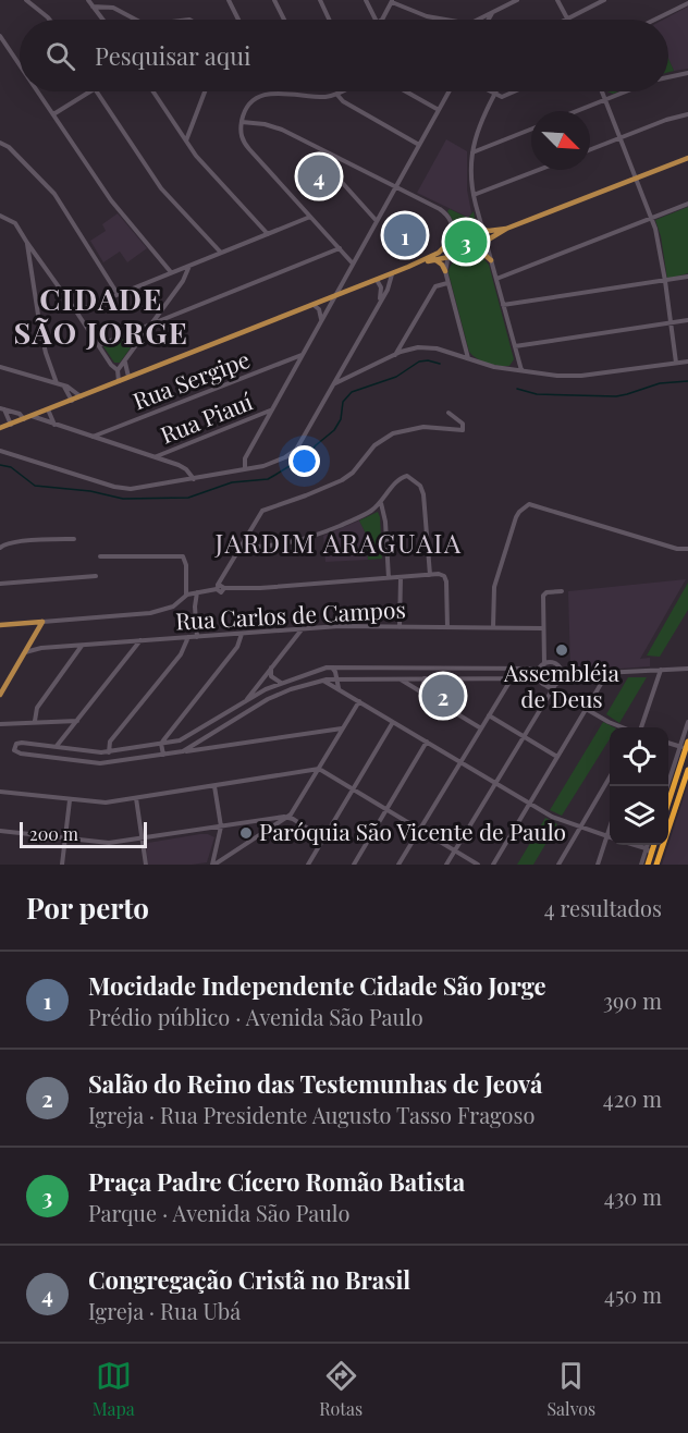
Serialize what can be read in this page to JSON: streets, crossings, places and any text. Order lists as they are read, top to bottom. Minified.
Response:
{"streets":{"street":["Rua Sergipe","Rua Piauí","Rua Carlos de Campos"]},"districts":["CIDADE SÃO JORGE","JARDIM ARAGUAIA"],"places":["Assembléia de Deus","Paróquia São Vicente de Paulo"],"scale_bar":"200 m","north":"bottom right","page":{"search":"Pesquisar aqui","pins":["4","1","3","2"],"scale":"200 m","heading":["Por perto","4 resultados"],"list":[{"mark":"1","name":"Mocidade Independente Cidade São Jorge","note":"Prédio público · Avenida São Paulo","value":"390 m"},{"mark":"2","name":"Salão do Reino das Testemunhas de Jeová","note":"Igreja · Rua Presidente Augusto Tasso Fragoso","value":"420 m"},{"mark":"3","name":"Praça Padre Cícero Romão Batista","note":"Parque · Avenida São Paulo","value":"430 m"},{"mark":"4","name":"Congregação Cristã no Brasil","note":"Igreja · Rua Ubá","value":"450 m"}],"nav":["Mapa","Rotas","Salvos"]}}
